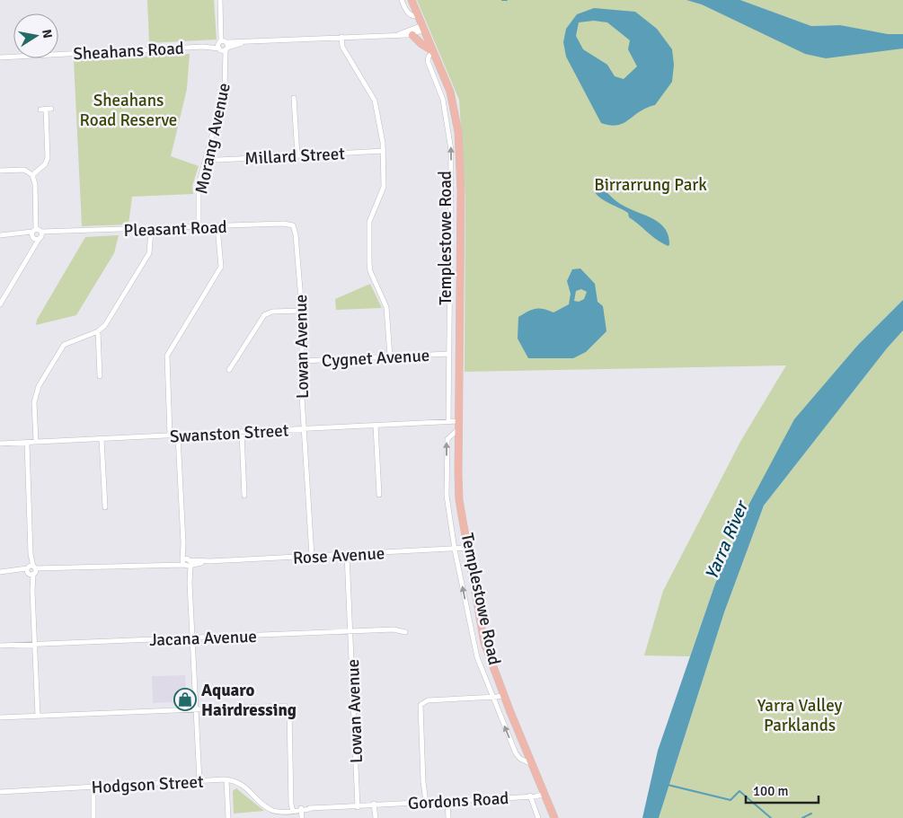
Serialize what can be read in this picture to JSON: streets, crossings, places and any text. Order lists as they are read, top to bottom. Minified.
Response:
{"streets":{"main road":["Templestowe Road"],"street":["Sheahans Road","Morang Avenue","Millard Street","Pleasant Road","Lowan Avenue","Cygnet Avenue","Swanston Street","Rose Avenue","Jacana Avenue","Hodgson Street","Gordons Road"]},"crossings":[["Sheahans Road","Morang Avenue"],["Sheahans Road","Templestowe Road"],["Morang Avenue","Millard Street"],["Morang Avenue","Pleasant Road"],["Pleasant Road","Lowan Avenue"],["Templestowe Road","Cygnet Avenue"],["Templestowe Road","Swanston Street"],["Templestowe Road","Rose Avenue"],["Templestowe Road","Gordons Road"],["Lowan Avenue","Cygnet Avenue"],["Lowan Avenue","Swanston Street"],["Lowan Avenue","Rose Avenue"],["Lowan Avenue","Jacana Avenue"],["Lowan Avenue","Gordons Road"],["Hodgson Street","Gordons Road"]],"one_way":["Templestowe Road"],"water":["Yarra River"],"parks":["Sheahans Road Reserve","Birrarrung Park","Yarra Valley Parklands"],"places":{"shop":["Aquaro Hairdressing"]},"scale_bar":"100 m","north":"right"}
